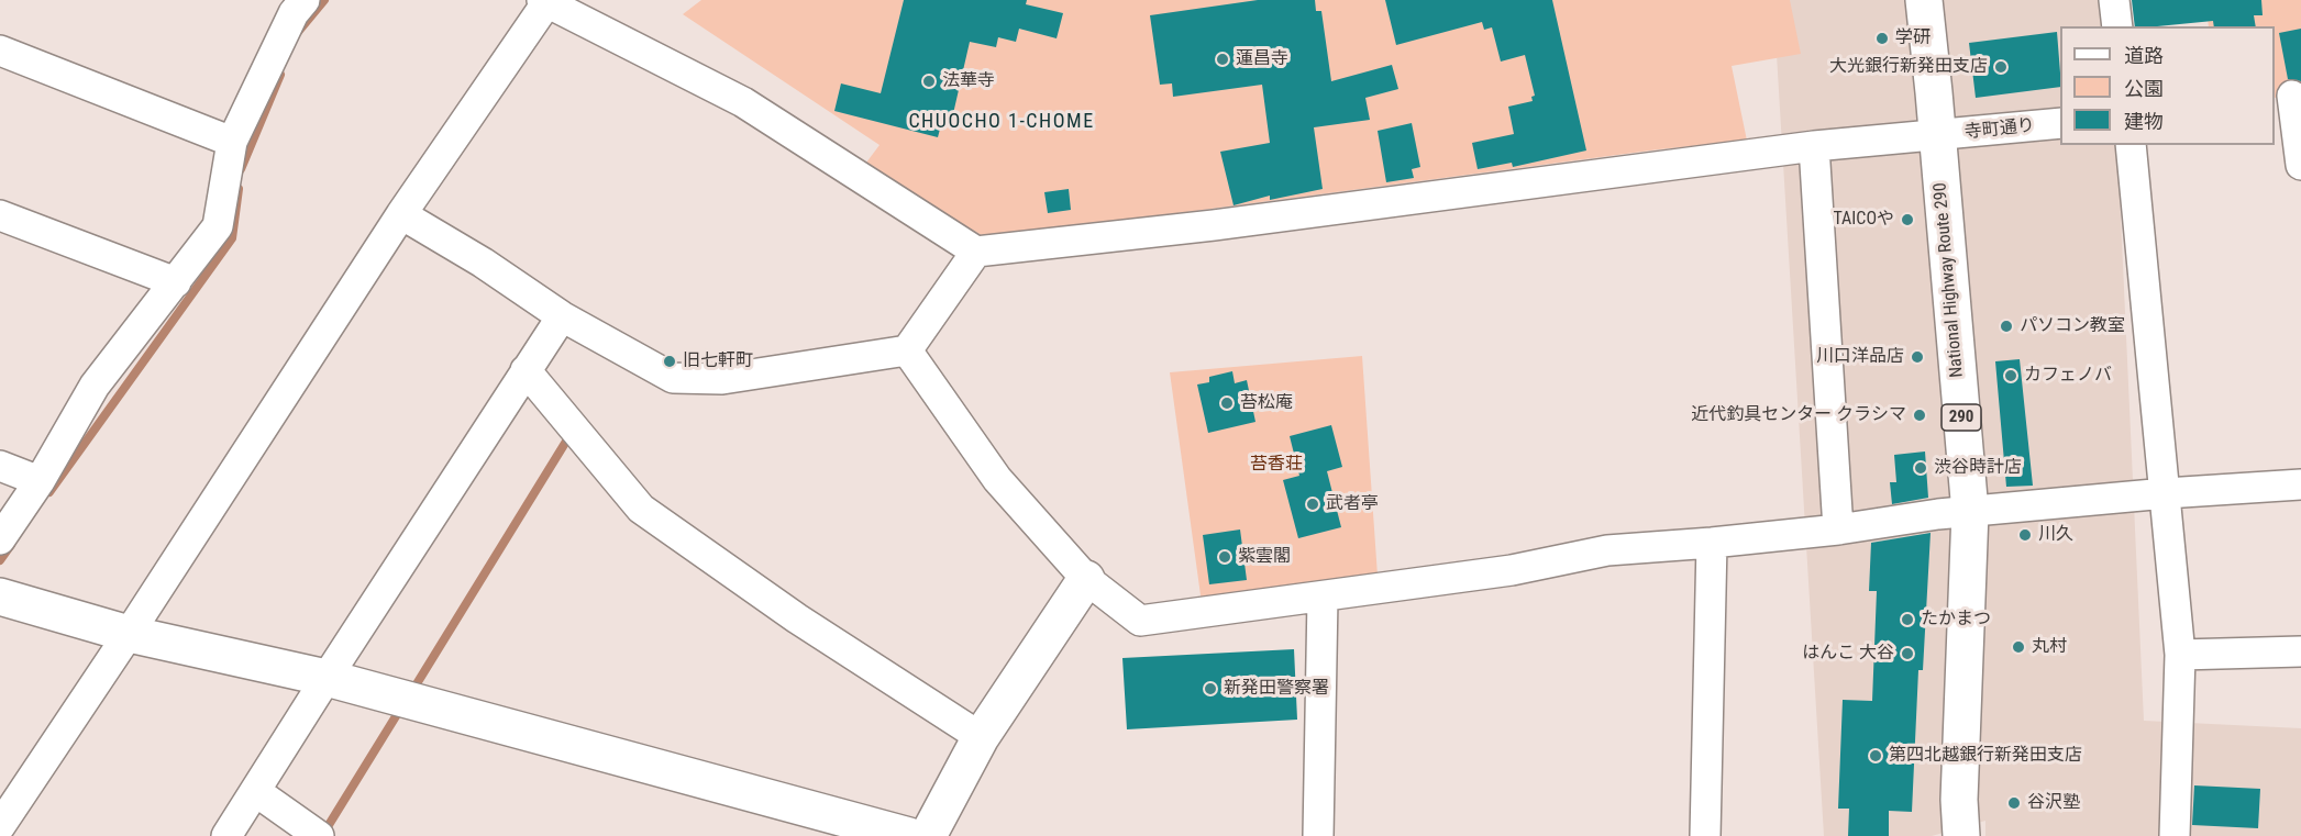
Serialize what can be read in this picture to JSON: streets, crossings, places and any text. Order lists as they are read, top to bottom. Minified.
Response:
{"streets":{"main road":["National Highway Route 290","290"],"street":["寺町通り"]},"crossings":[["寺町通り","National Highway Route 290"]],"districts":["CHUOCHO 1-CHOME"],"parks":["苔香荘"],"places":["学研","蓮昌寺","大光銀行新発田支店","法華寺","TAICOや","パソコン教室","川口洋品店","旧七軒町","カフェノバ","苔松庵","近代釣具センター クラシマ","渋谷時計店","武者亭","川久","紫雲閣","たかまつ","丸村","はんこ 大谷","新発田警察署","第四北越銀行新発田支店","谷沢塾"],"legend":["道路","公園","建物"]}
